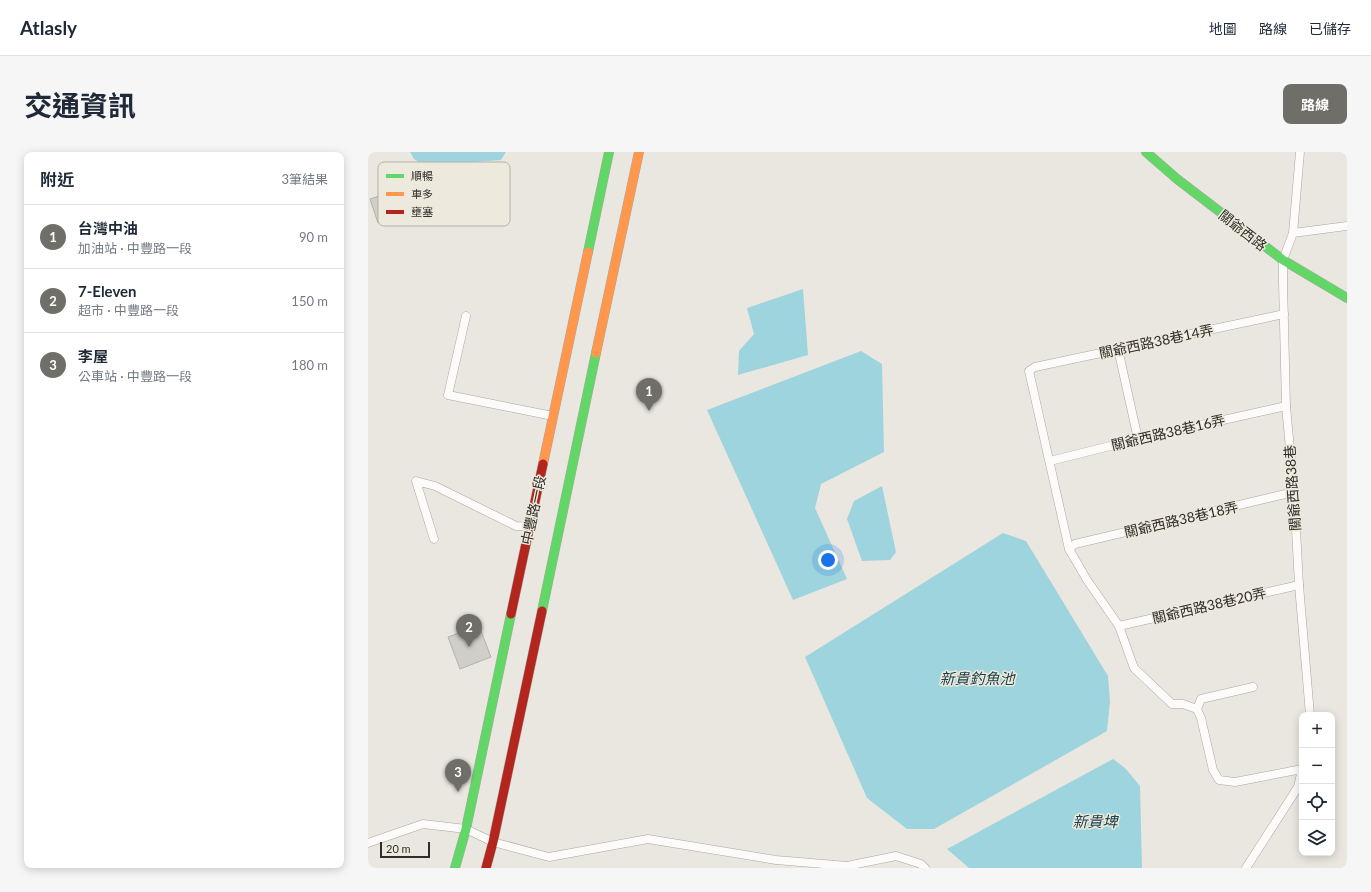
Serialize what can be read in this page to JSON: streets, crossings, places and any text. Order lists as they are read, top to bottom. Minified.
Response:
{"streets":{"main road":["關爺西路","中豐路一段"],"lane":["關爺西路38巷14弄","關爺西路38巷16弄","關爺西路38巷","關爺西路38巷18弄","關爺西路38巷20弄"]},"crossings":[["關爺西路","關爺西路38巷"],["關爺西路38巷14弄","關爺西路38巷16弄"],["關爺西路38巷14弄","關爺西路38巷"],["關爺西路38巷16弄","關爺西路38巷"],["關爺西路38巷","關爺西路38巷18弄"],["關爺西路38巷","關爺西路38巷20弄"]],"water":["新貴釣魚池","新貴埤"],"legend":["順暢","車多","壅塞"],"scale_bar":"20 m","page":{"header":"Atlasly","nav":["地圖","路線","已儲存"],"title":"交通資訊","buttons":"路線","heading":["附近","3筆結果"],"list":[{"mark":"1","name":"台灣中油","note":"加油站 · 中豐路一段","value":"90 m"},{"mark":"2","name":"7-Eleven","note":"超市 · 中豐路一段","value":"150 m"},{"mark":"3","name":"李屋","note":"公車站 · 中豐路一段","value":"180 m"}],"pins":["1","2","3"],"map_buttons":["+","−"],"scale":"20 m"}}
